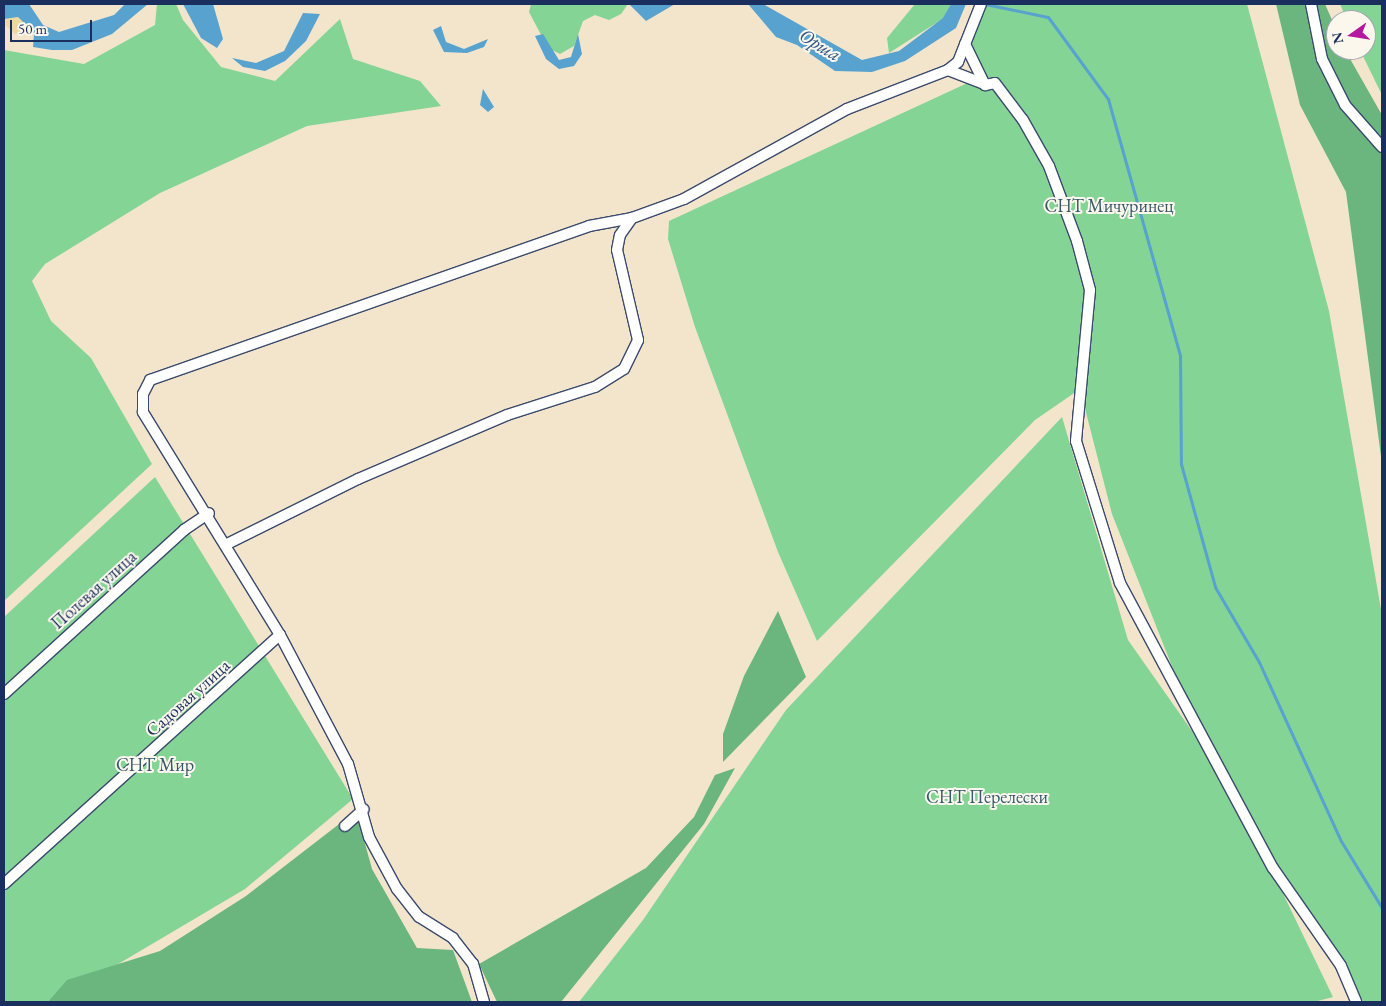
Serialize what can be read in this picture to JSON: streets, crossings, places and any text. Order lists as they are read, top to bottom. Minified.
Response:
{"streets":{"street":["Полевая улица","Садовая улица"]},"water":["Орша"],"parks":["СНТ Мичуринец","СНТ Мир","СНТ Перелески"],"scale_bar":"50 m","north":"left"}
